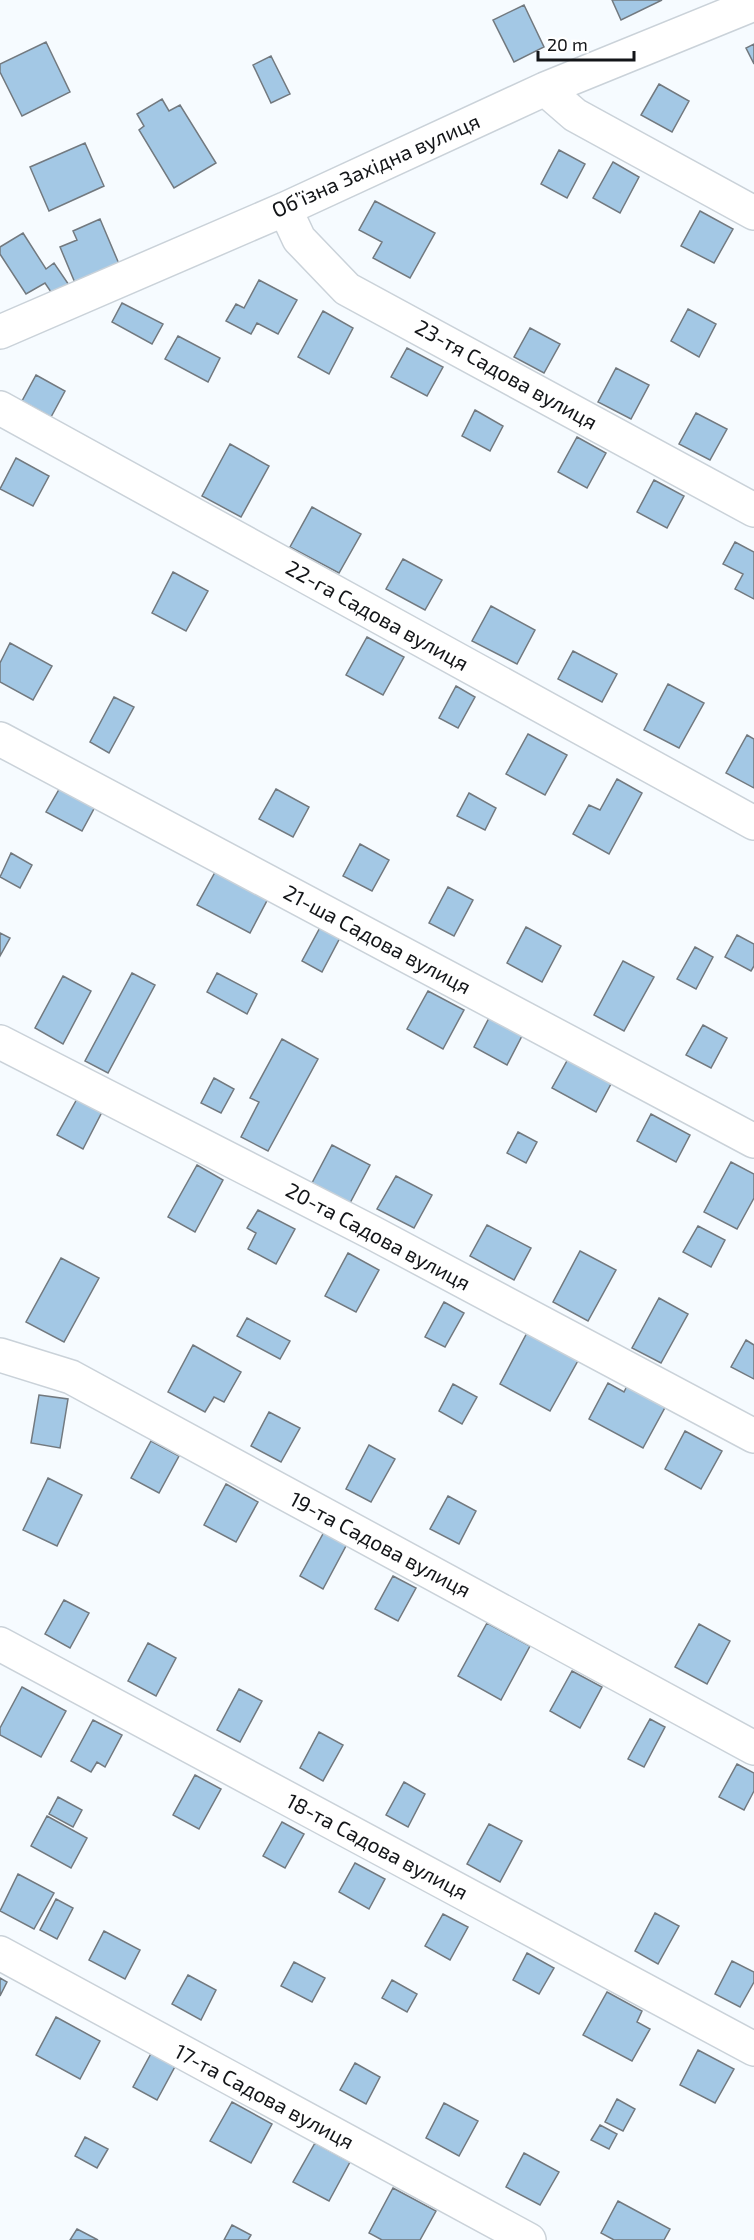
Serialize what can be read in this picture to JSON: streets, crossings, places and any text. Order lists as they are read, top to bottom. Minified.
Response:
{"streets":{"street":["Обʼїзна Західна вулиця","23-тя Садова вулиця","22-га Садова вулиця","21-ша Садова вулиця","20-та Садова вулиця","19-та Садова вулиця","18-та Садова вулиця","17-та Садова вулиця"]},"crossings":[["Обʼїзна Західна вулиця","23-тя Садова вулиця"]],"scale_bar":"20 m"}
